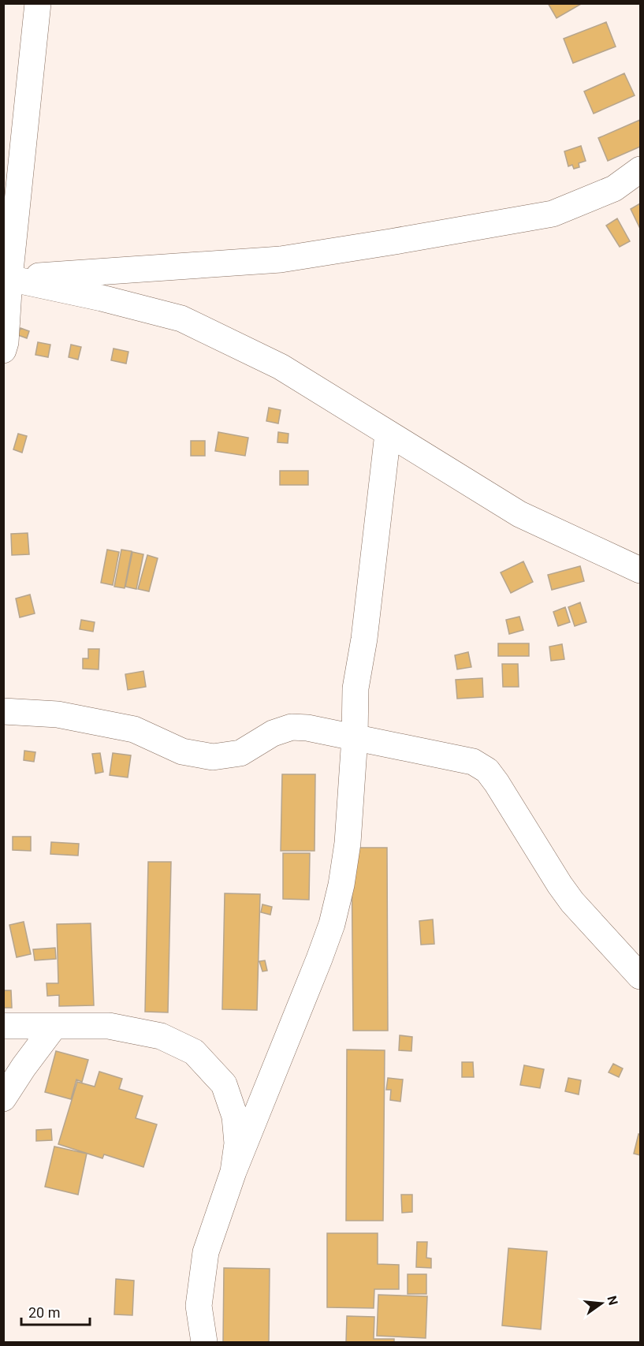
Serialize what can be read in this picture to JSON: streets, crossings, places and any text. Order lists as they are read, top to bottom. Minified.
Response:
{"scale_bar":"20 m","north":"right"}
